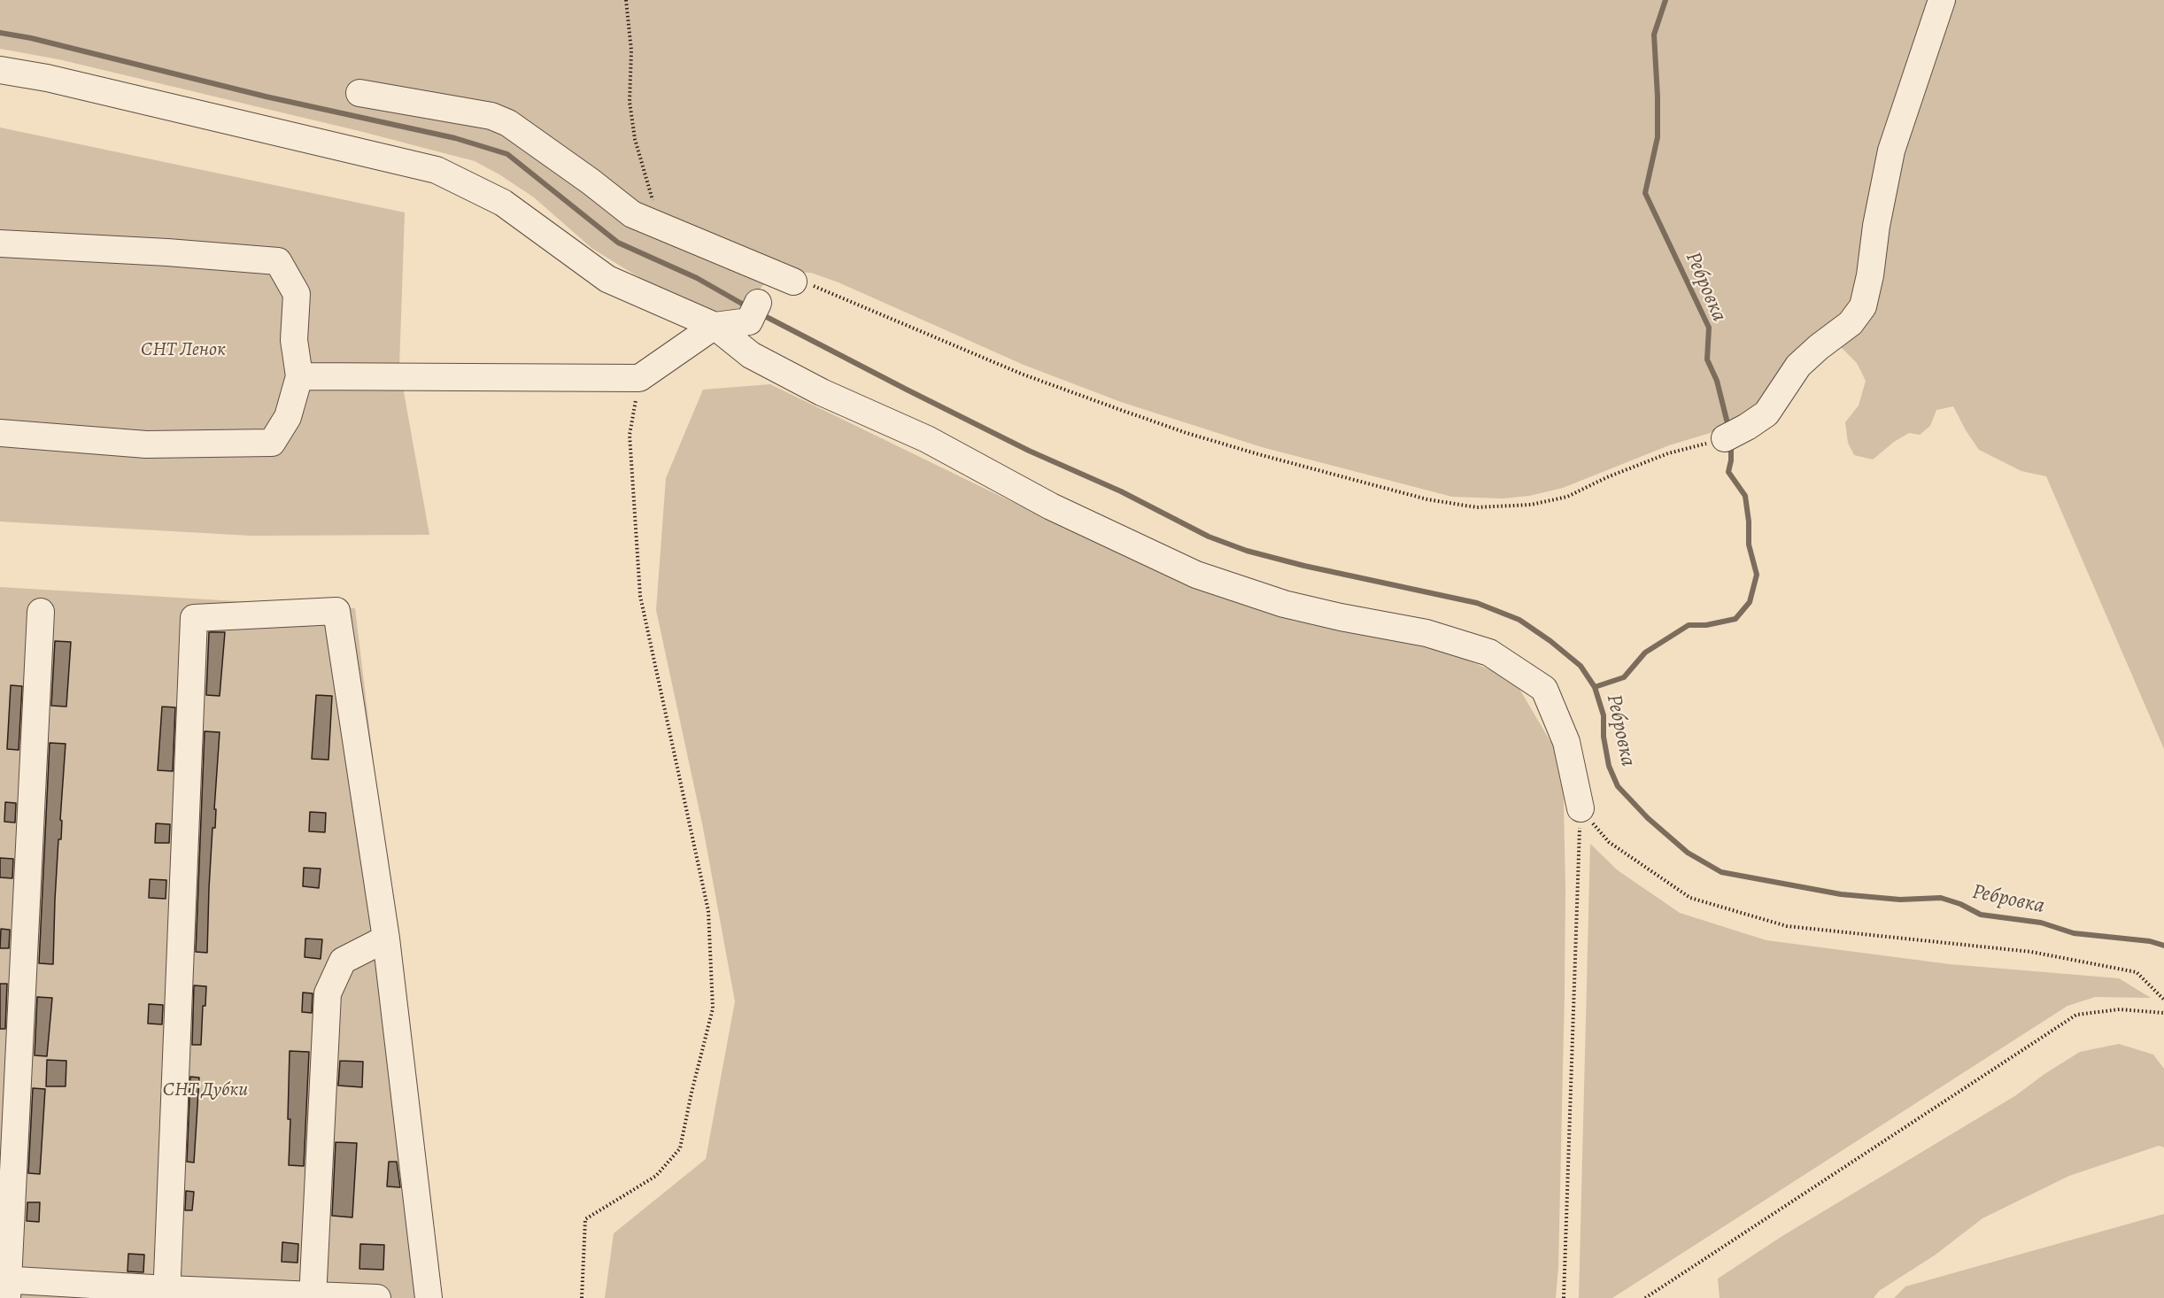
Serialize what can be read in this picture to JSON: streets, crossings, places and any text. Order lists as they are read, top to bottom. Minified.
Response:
{"water":["Ребровка"],"parks":["СНТ Ленок","СНТ Дубки"]}
